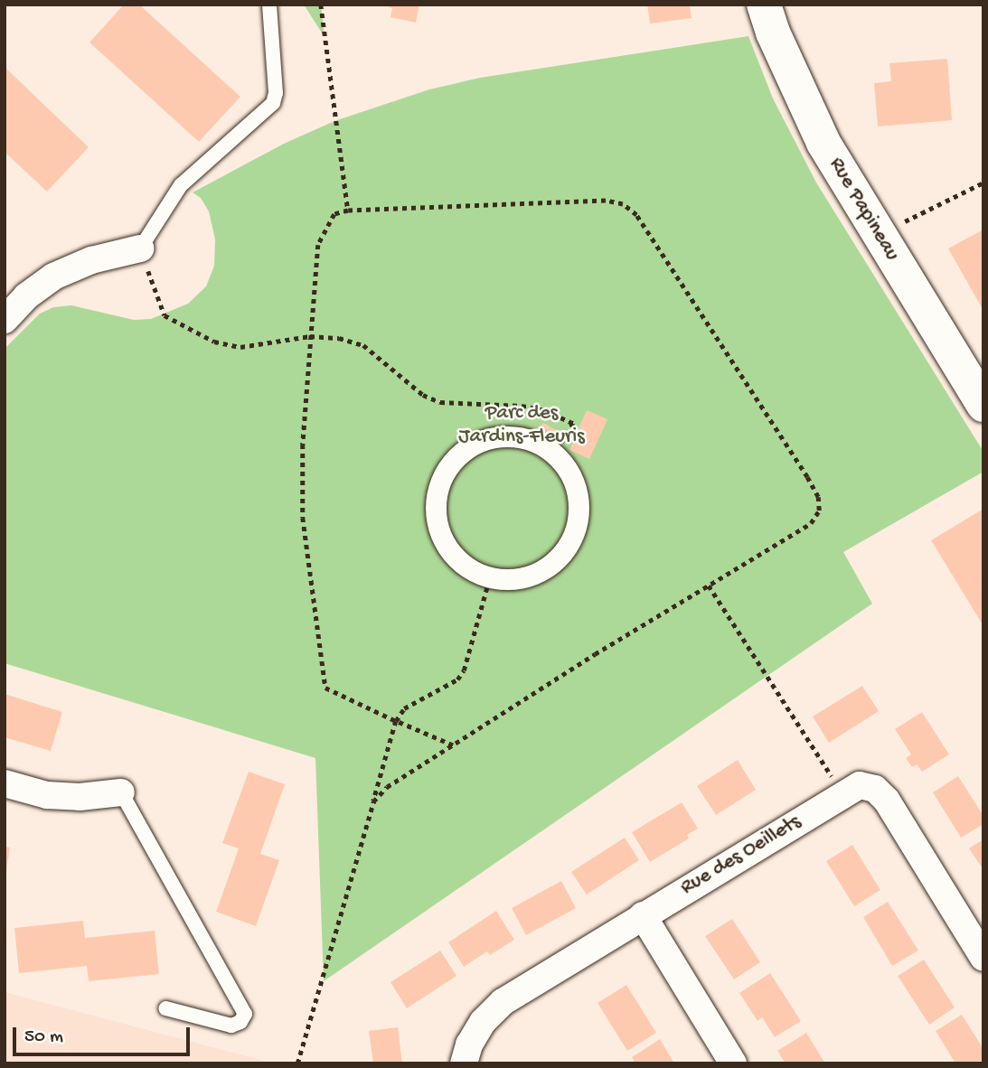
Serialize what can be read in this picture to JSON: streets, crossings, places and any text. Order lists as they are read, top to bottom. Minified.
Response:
{"streets":{"street":["Rue Papineau","Rue des Oeillets"]},"parks":["Parc des Jardins-Fleuris"],"scale_bar":"50 m"}
